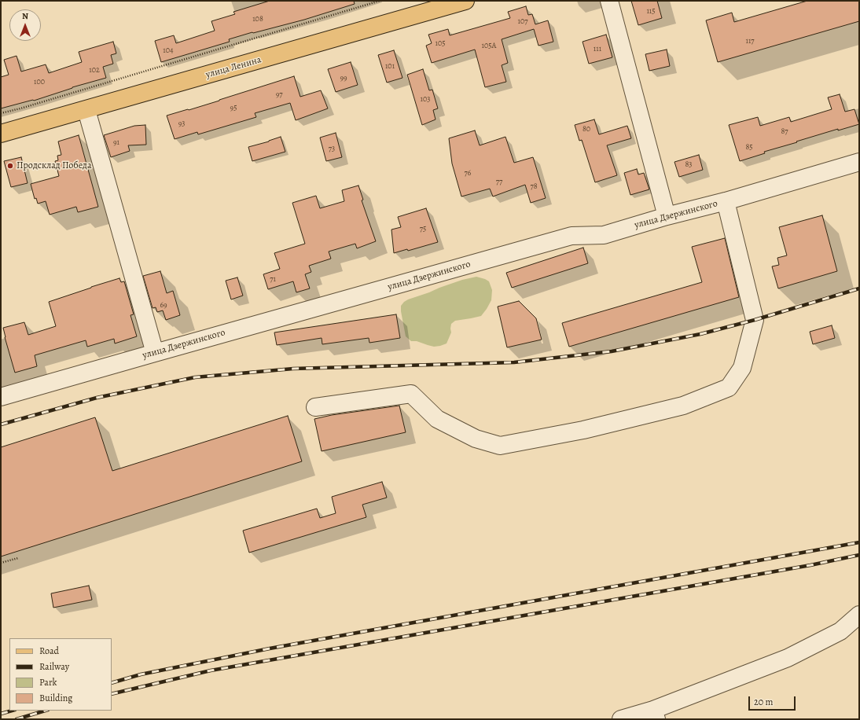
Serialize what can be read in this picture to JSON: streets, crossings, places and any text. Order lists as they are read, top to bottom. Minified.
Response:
{"streets":{"main road":["улица Ленина"],"street":["улица Дзержинского"]},"places":["Продсклад Победа"],"house_numbers":["115","108","107","117","105","105А","111","104","101","102","99","100","97","103","95","93","80","87","91","85","73","83","76","77","78","75","71","69"],"legend":["Road","Railway","Park","Building"],"scale_bar":"20 m","north":"top"}
